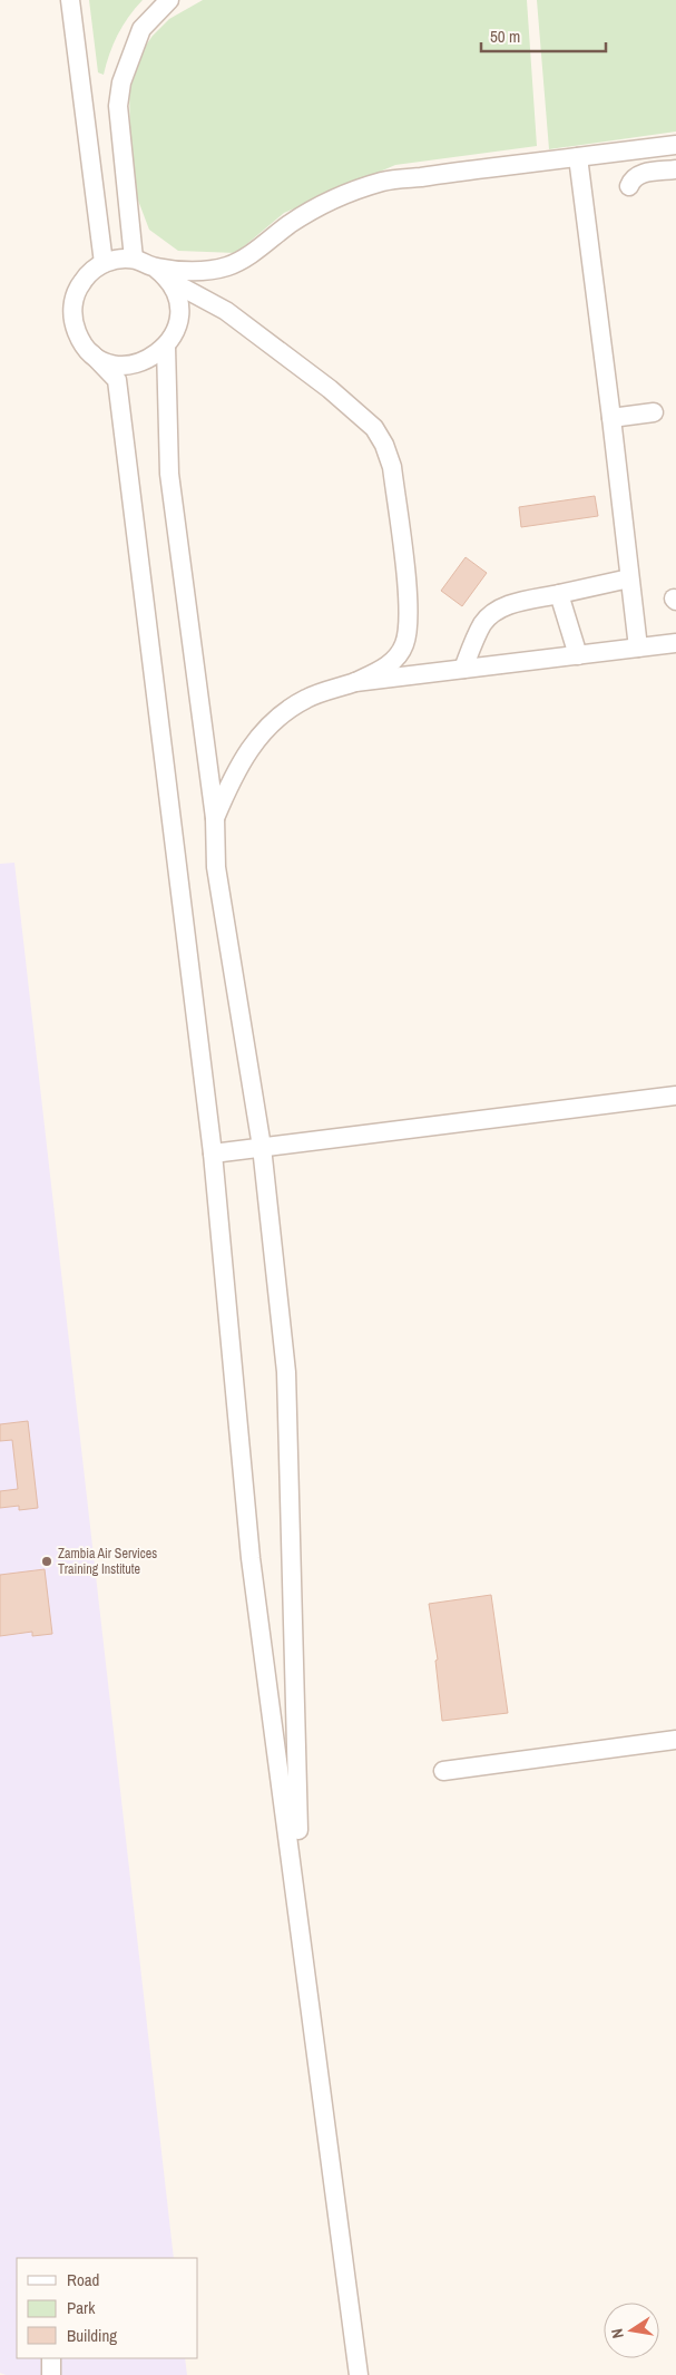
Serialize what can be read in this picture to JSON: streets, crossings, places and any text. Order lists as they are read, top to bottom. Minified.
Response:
{"places":["Zambia Air Services Training Institute"],"legend":["Road","Park","Building"],"scale_bar":"50 m","north":"left"}
